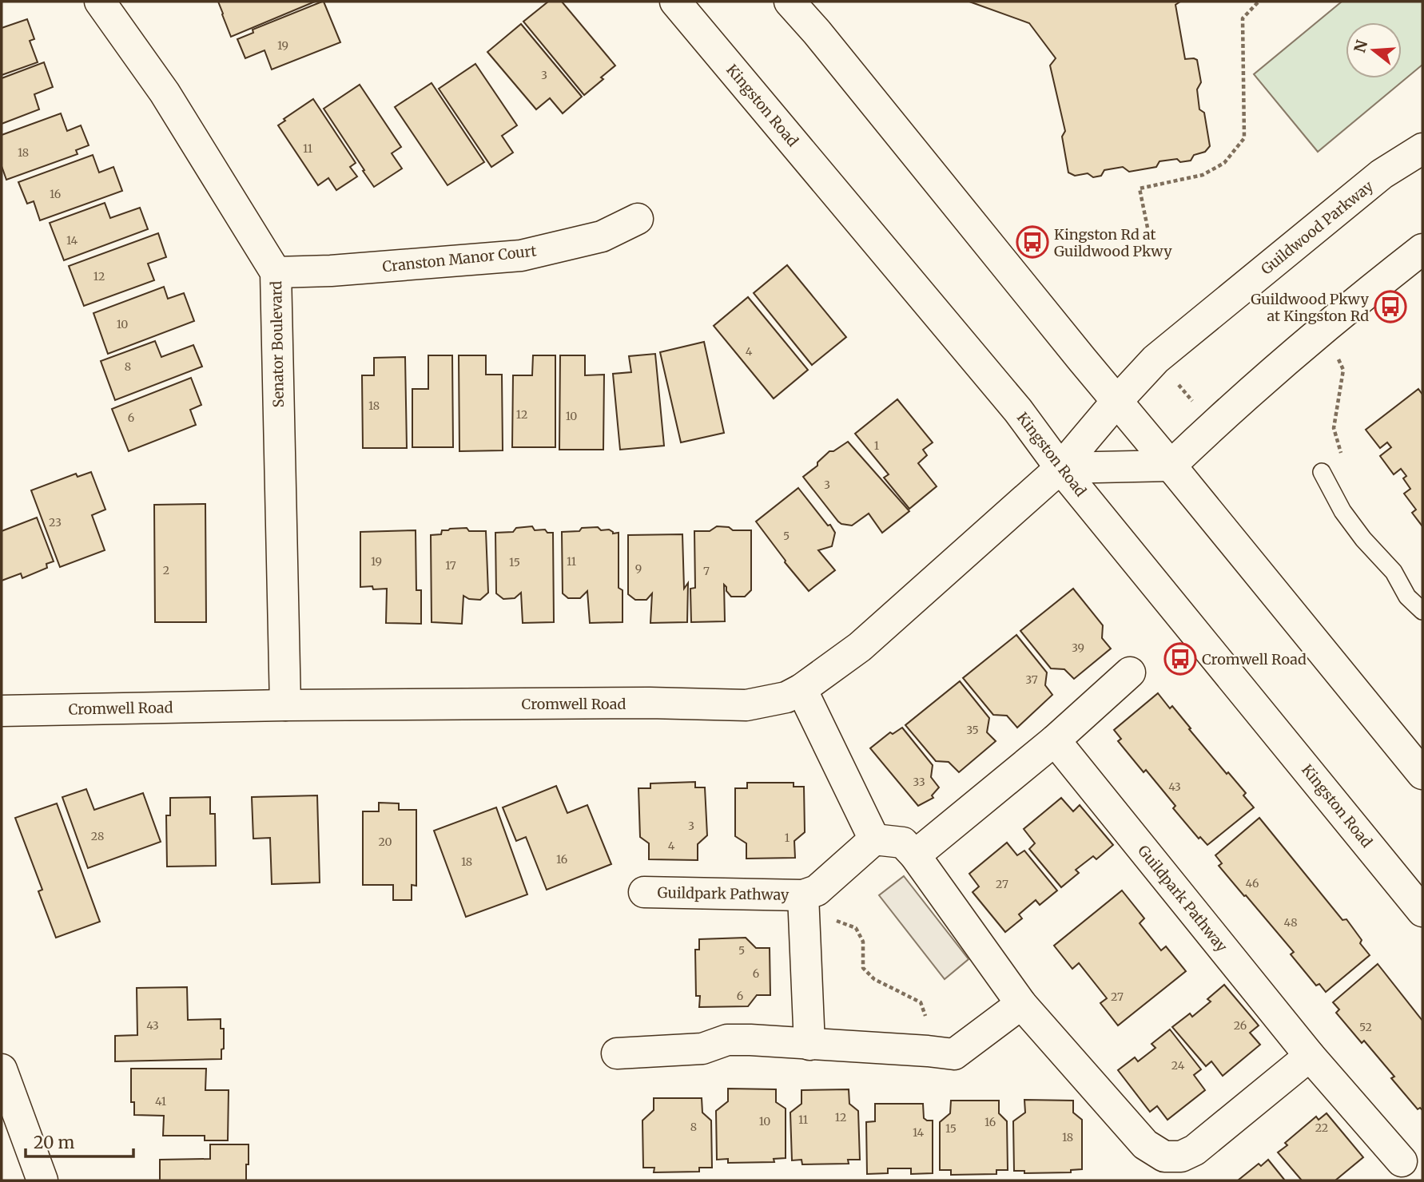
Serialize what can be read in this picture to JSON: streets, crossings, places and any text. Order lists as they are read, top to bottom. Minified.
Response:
{"streets":{"street":["Kingston Road","Guildwood Parkway","Cranston Manor Court","Senator Boulevard","Cromwell Road","Guildpark Pathway"]},"crossings":[["Kingston Road","Guildwood Parkway"],["Kingston Road","Cromwell Road"],["Guildwood Parkway","Cromwell Road"],["Cranston Manor Court","Senator Boulevard"],["Senator Boulevard","Cromwell Road"]],"places":{"bus stop":["Kingston Rd at Guildwood Pkwy","Guildwood Pkwy at Kingston Rd","Cromwell Road"]},"house_numbers":["19","3","11","18","16","14","12","10","4","8","18","12","10","6","1","3","23","5","19","11","15","17","9","2","7","39","37","35","33","43","3","28","1","20","4","16","18","46","27","48","5","6","6","27","43","26","52","24","41","12","11","10","16","8","22","15","14","18"],"scale_bar":"20 m","north":"left"}
